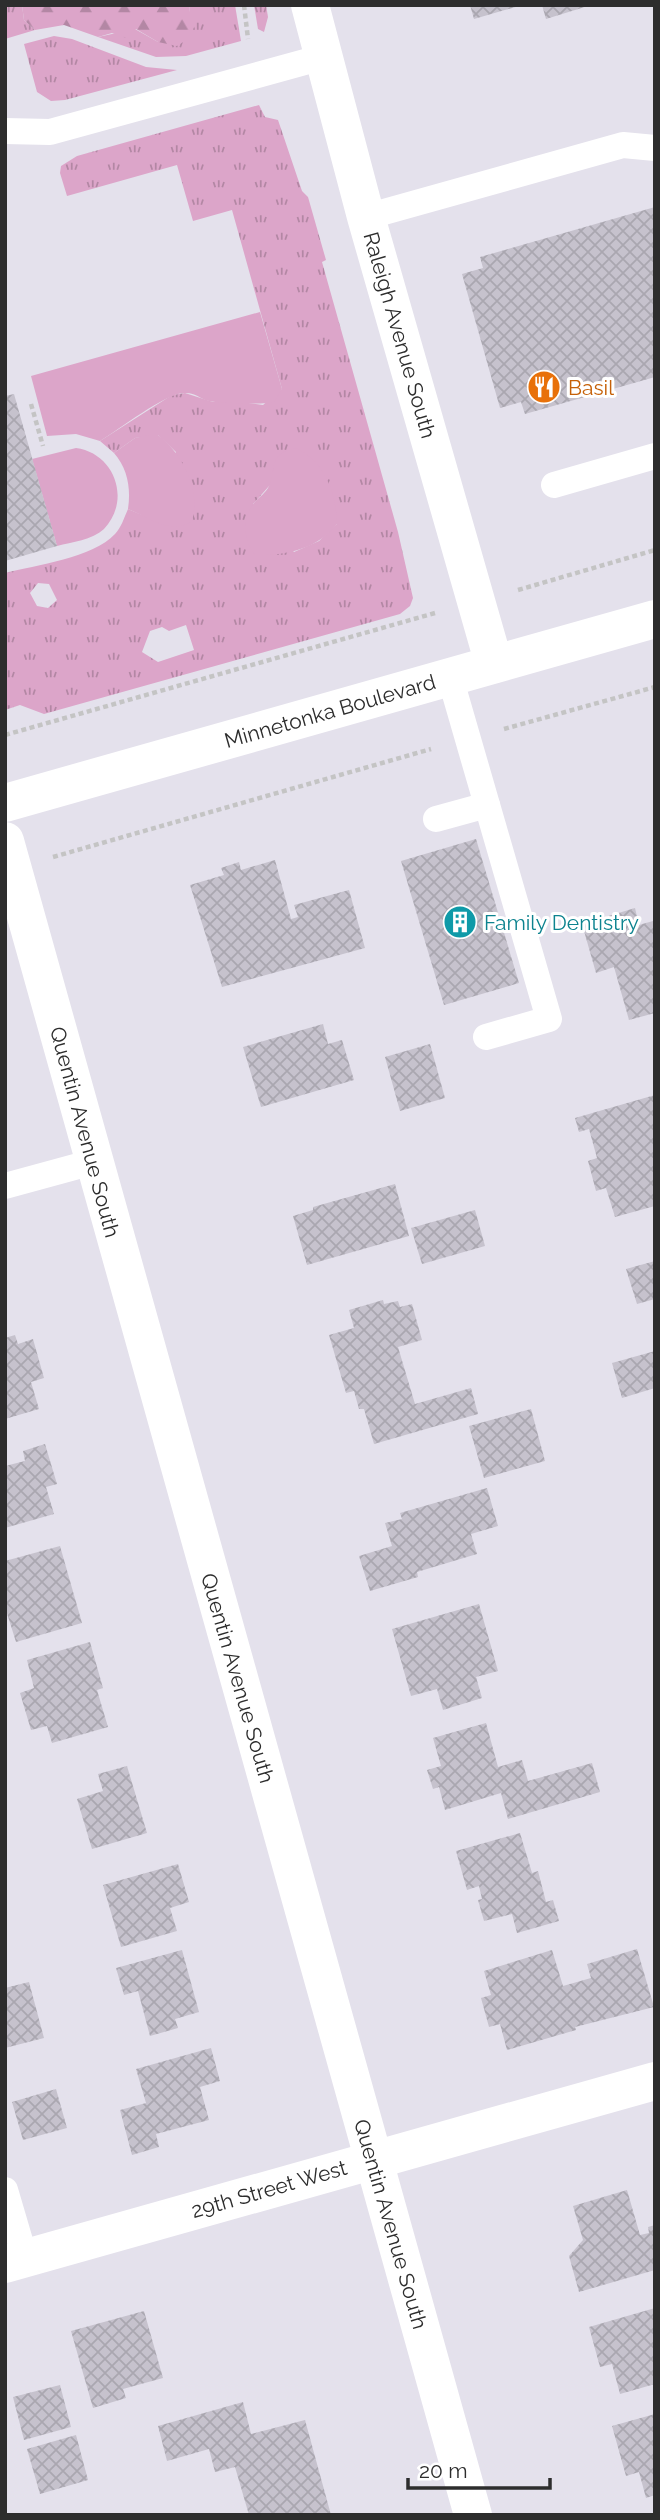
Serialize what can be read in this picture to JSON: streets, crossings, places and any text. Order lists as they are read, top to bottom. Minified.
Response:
{"streets":{"street":["Raleigh Avenue South","Minnetonka Boulevard","Quentin Avenue South","29th Street West"]},"crossings":[["Raleigh Avenue South","Minnetonka Boulevard"],["Quentin Avenue South","29th Street West"]],"places":{"restaurant":["Basil"],"building":["Family Dentistry"]},"scale_bar":"20 m"}
